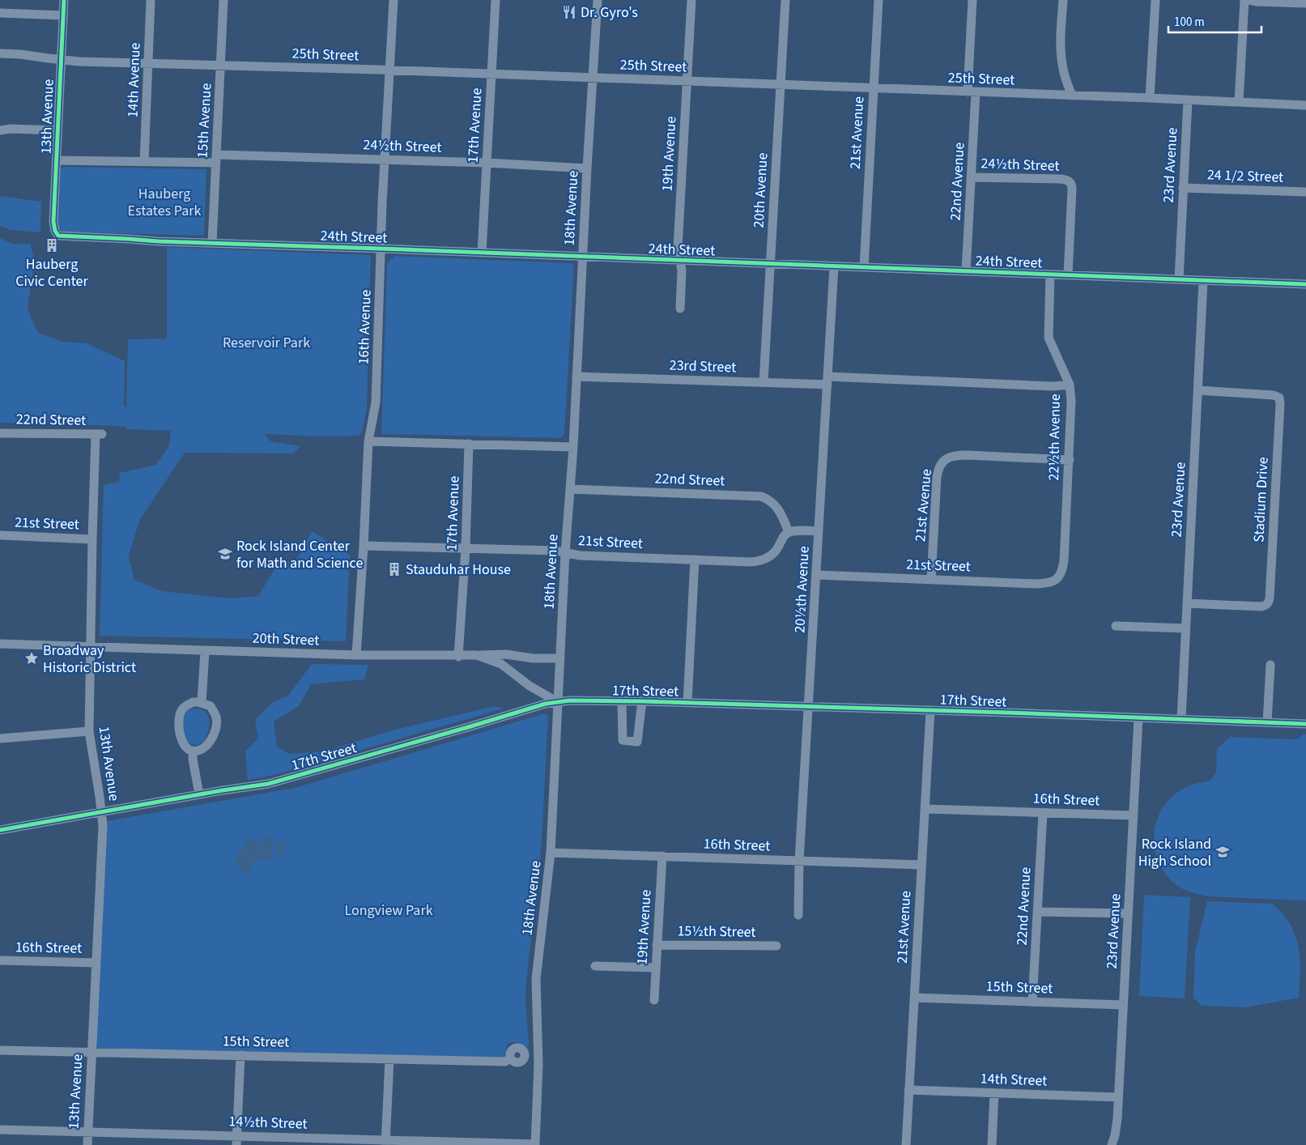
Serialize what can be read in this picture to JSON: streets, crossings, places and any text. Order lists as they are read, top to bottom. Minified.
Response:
{"streets":{"street":["25th Street","14th Avenue","13th Avenue","15th Avenue","17th Avenue","21st Avenue","24½th Street","19th Avenue","23rd Avenue","24 1/2 Street","22nd Avenue","20th Avenue","18th Avenue","24th Street","16th Avenue","23rd Street","22nd Street","22½th Avenue","Stadium Drive","21st Street","20½th Avenue","20th Street","17th Street","16th Street","15½th Street","15th Street","14th Street","14½th Street"]},"crossings":[["25th Street","14th Avenue"],["25th Street","13th Avenue"],["25th Street","15th Avenue"],["25th Street","17th Avenue"],["25th Street","21st Avenue"],["25th Street","19th Avenue"],["25th Street","23rd Avenue"],["25th Street","22nd Avenue"],["25th Street","20th Avenue"],["25th Street","18th Avenue"],["25th Street","16th Avenue"],["14th Avenue","24½th Street"],["13th Avenue","24½th Street"],["13th Avenue","24th Street"],["13th Avenue","22nd Street"],["13th Avenue","21st Street"],["13th Avenue","20th Street"],["13th Avenue","17th Street"],["13th Avenue","16th Street"],["13th Avenue","15th Street"],["13th Avenue","14½th Street"],["15th Avenue","24½th Street"],["15th Avenue","24th Street"],["17th Avenue","24½th Street"],["17th Avenue","24th Street"],["17th Avenue","21st Street"],["17th Avenue","20th Street"],["21st Avenue","24th Street"],["21st Avenue","22½th Avenue"],["21st Avenue","21st Street"],["21st Avenue","17th Street"],["21st Avenue","16th Street"],["21st Avenue","15th Street"],["21st Avenue","14th Street"],["24½th Street","22nd Avenue"],["24½th Street","18th Avenue"],["24½th Street","24th Street"],["24½th Street","16th Avenue"],["19th Avenue","24th Street"],["19th Avenue","16th Street"],["19th Avenue","15½th Street"],["23rd Avenue","24 1/2 Street"],["23rd Avenue","24th Street"],["23rd Avenue","Stadium Drive"],["23rd Avenue","17th Street"],["23rd Avenue","16th Street"],["23rd Avenue","15th Street"],["23rd Avenue","14th Street"],["22nd Avenue","24th Street"],["22nd Avenue","16th Street"],["22nd Avenue","15th Street"],["20th Avenue","24th Street"],["20th Avenue","23rd Street"],["18th Avenue","24th Street"],["18th Avenue","23rd Street"],["18th Avenue","22nd Street"],["18th Avenue","21st Street"],["18th Avenue","20th Street"],["18th Avenue","17th Street"],["18th Avenue","16th Street"],["18th Avenue","14½th Street"],["24th Street","16th Avenue"],["24th Street","22½th Avenue"],["24th Street","20½th Avenue"],["16th Avenue","21st Street"],["16th Avenue","20th Street"],["23rd Street","22½th Avenue"],["23rd Street","20½th Avenue"],["22nd Street","21st Street"],["22½th Avenue","21st Street"],["21st Street","20½th Avenue"],["20½th Avenue","17th Street"],["20½th Avenue","16th Street"],["20th Street","17th Street"]],"parks":["Hauberg Estates Park","Reservoir Park","Longview Park"],"places":{"restaurant":["Dr. Gyro's"],"building":["Hauberg Civic Center","Stauduhar House"],"school or university":["Rock Island Center for Math and Science","Rock Island High School"],"place":["Broadway Historic District"]},"scale_bar":"100 m"}
